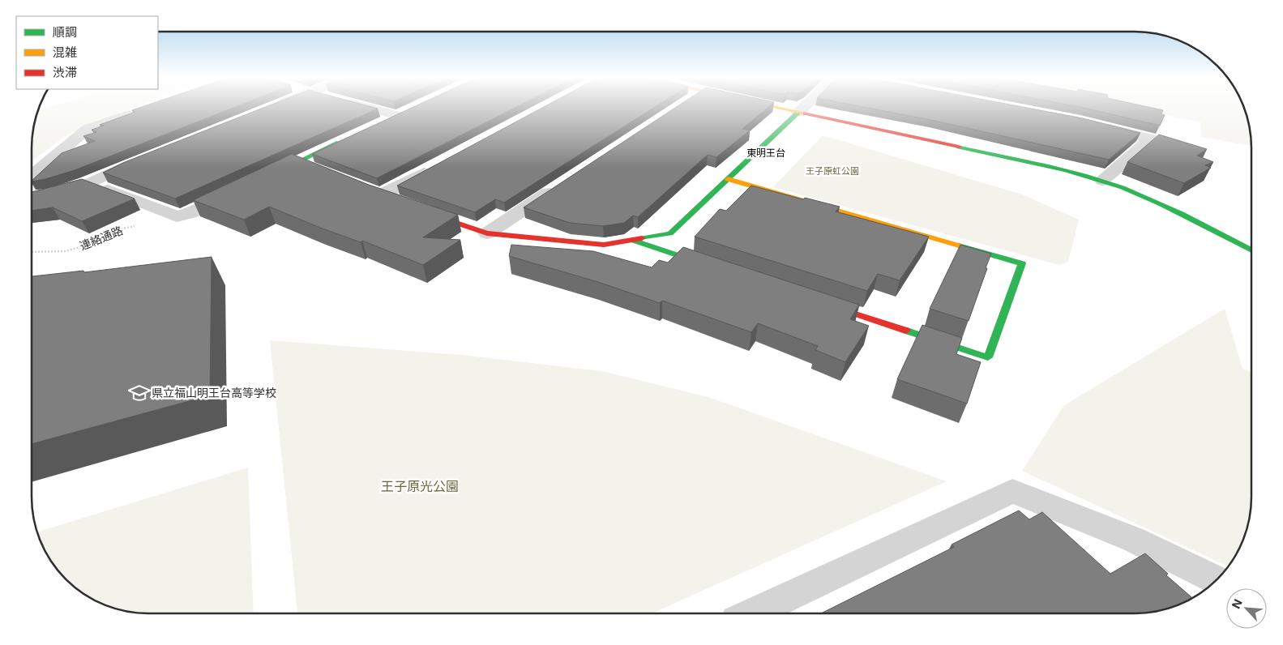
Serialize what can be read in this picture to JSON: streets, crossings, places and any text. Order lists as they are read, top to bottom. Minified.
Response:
{"streets":{"path":["連絡通路"]},"districts":["東明王台"],"parks":["王子原虹公園","王子原光公園"],"places":{"school or university":["県立福山明王台高等学校"]},"legend":["順調","混雑","渋滞"],"north":"top left"}
